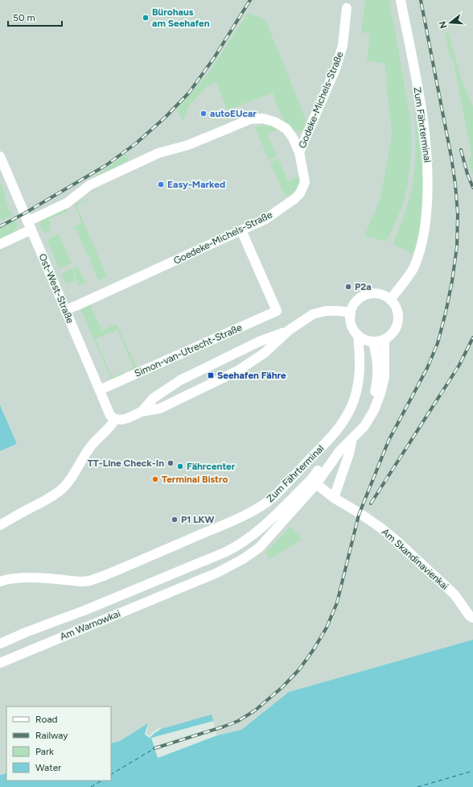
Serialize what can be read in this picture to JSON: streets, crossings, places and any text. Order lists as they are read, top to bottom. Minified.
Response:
{"streets":{"street":["Godeke-Michels-Straße","Zum Fährterminal","Goedeke-Michels-Straße","Ost-West-Straße","Simon-van-Utrecht-Straße","Am Skandinavienkai","Am Warnowkai"]},"crossings":[["Godeke-Michels-Straße","Goedeke-Michels-Straße"],["Zum Fährterminal","Am Skandinavienkai"],["Zum Fährterminal","Am Warnowkai"],["Goedeke-Michels-Straße","Ost-West-Straße"],["Goedeke-Michels-Straße","Simon-van-Utrecht-Straße"],["Ost-West-Straße","Simon-van-Utrecht-Straße"]],"places":{"other":["Bürohaus am Seehafen","autoEUcar","Easy-Marked","P2a","TT-Line Check-In","Fährcenter","Terminal Bistro","P1 LKW"],"transit":["Seehafen Fähre"]},"legend":["Road","Railway","Park","Water"],"scale_bar":"50 m","north":"left"}
